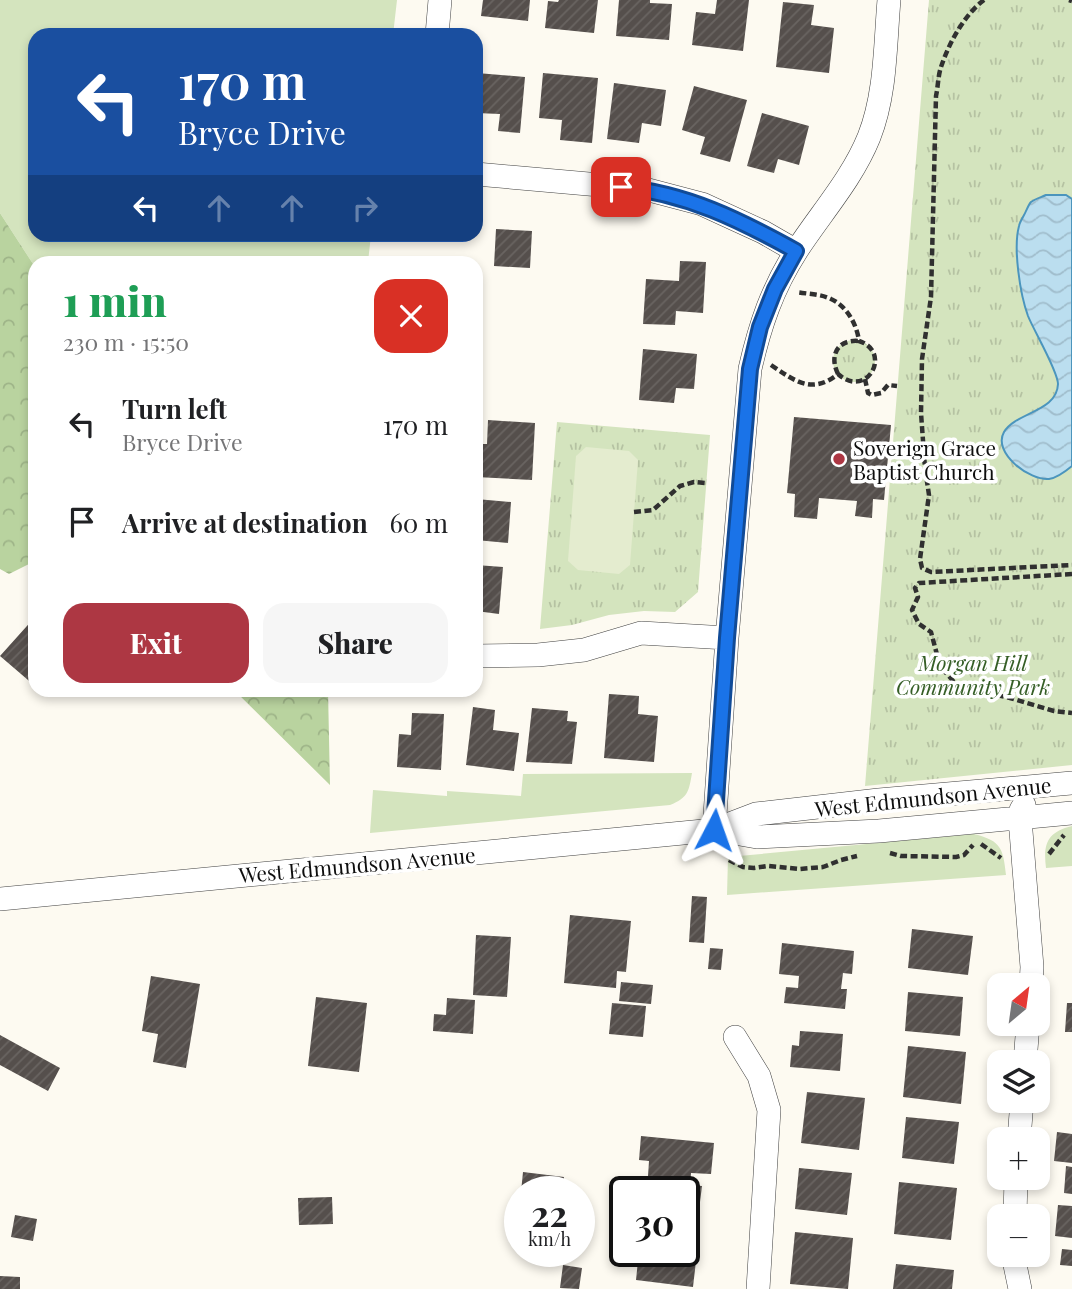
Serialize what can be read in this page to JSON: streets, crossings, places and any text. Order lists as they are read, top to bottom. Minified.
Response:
{"streets":{"street":["West Edmundson Avenue"]},"parks":["Morgan Hill Community Park"],"places":["Soverign Grace Baptist Church"],"north":"top right","page":{"turn":["170 m","Bryce Drive"],"heading":["1 min","230 m · 15:50"],"list":[{"name":"Turn left","note":"Bryce Drive","value":"170 m"},{"name":"Arrive at destination","value":"60 m"}],"buttons":["Exit","Share"],"map_buttons":["+","−"],"speed":"22 km/h","limit":"30"}}
